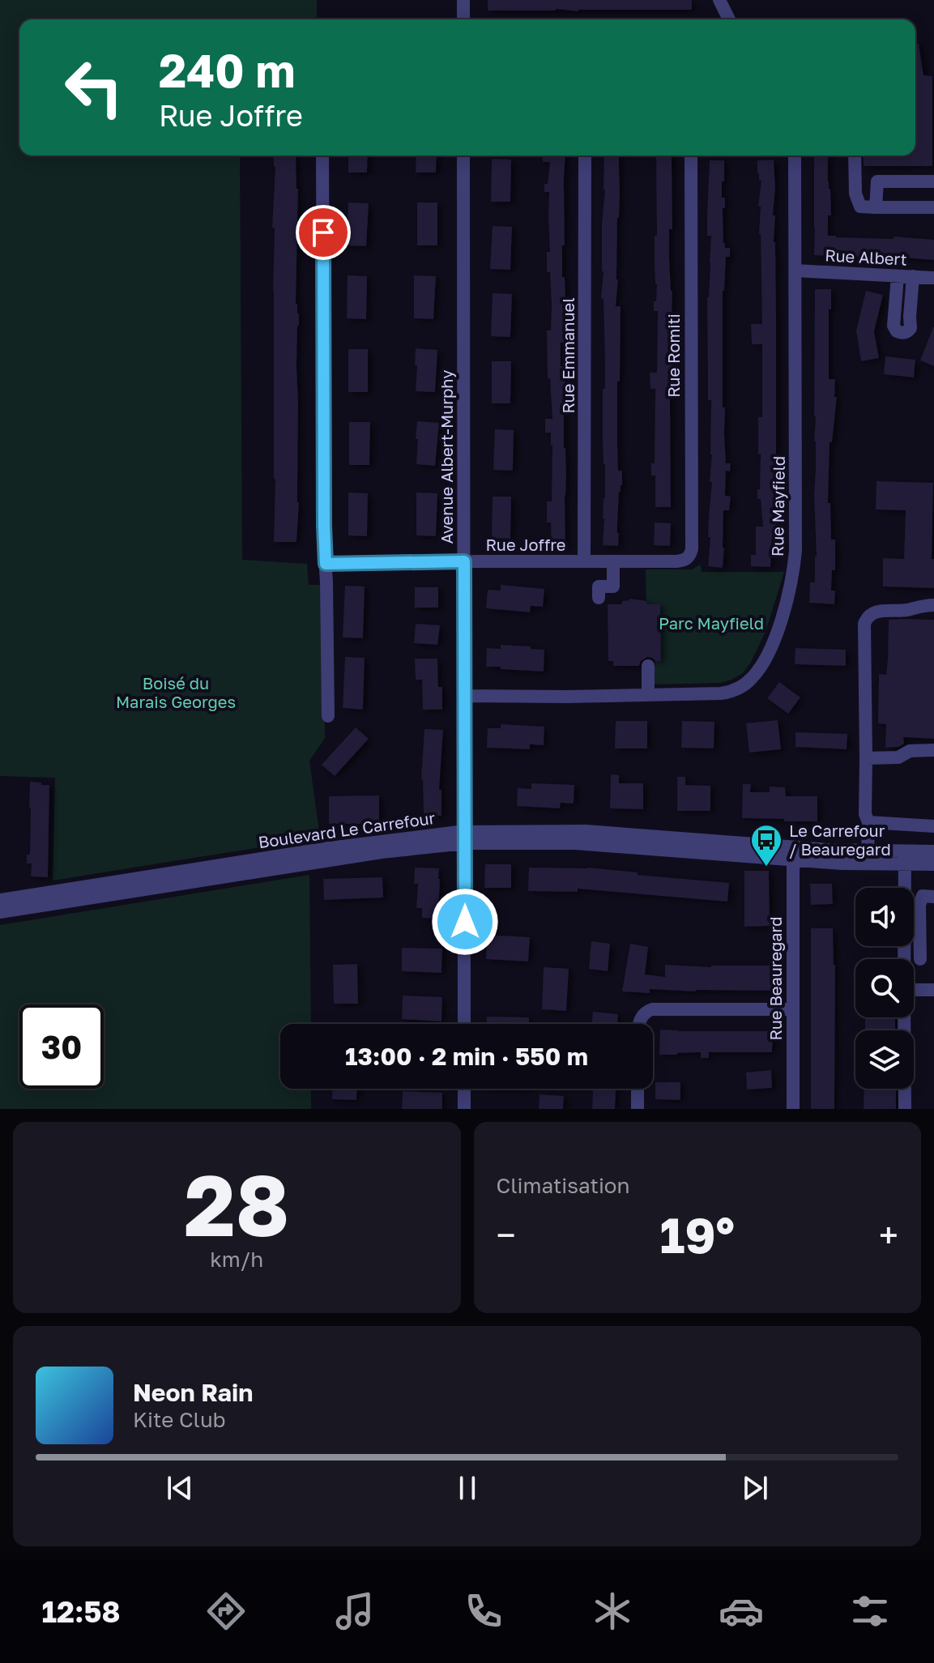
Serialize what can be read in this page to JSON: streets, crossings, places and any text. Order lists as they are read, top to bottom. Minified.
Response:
{"streets":{"street":["Rue Albert","Rue Emmanuel","Rue Romiti","Avenue Albert-Murphy","Rue Mayfield","Rue Joffre","Boulevard Le Carrefour","Rue Beauregard"]},"crossings":[["Rue Albert","Rue Mayfield"],["Rue Emmanuel","Rue Joffre"],["Rue Romiti","Rue Joffre"],["Avenue Albert-Murphy","Rue Mayfield"],["Avenue Albert-Murphy","Rue Joffre"],["Avenue Albert-Murphy","Boulevard Le Carrefour"],["Boulevard Le Carrefour","Rue Beauregard"]],"parks":["Parc Mayfield","Boisé du Marais Georges"],"places":{"bus stop":["Le Carrefour / Beauregard"]},"page":{"turn":["240 m","Rue Joffre"],"limit":"30","trip":"13:00 · 2 min · 550 m","tile":[["28","km/h"],"Climatisation"],"heat":["−","19°","+"],"song":["Neon Rain","Kite Club"],"tabs":"12:58"}}
